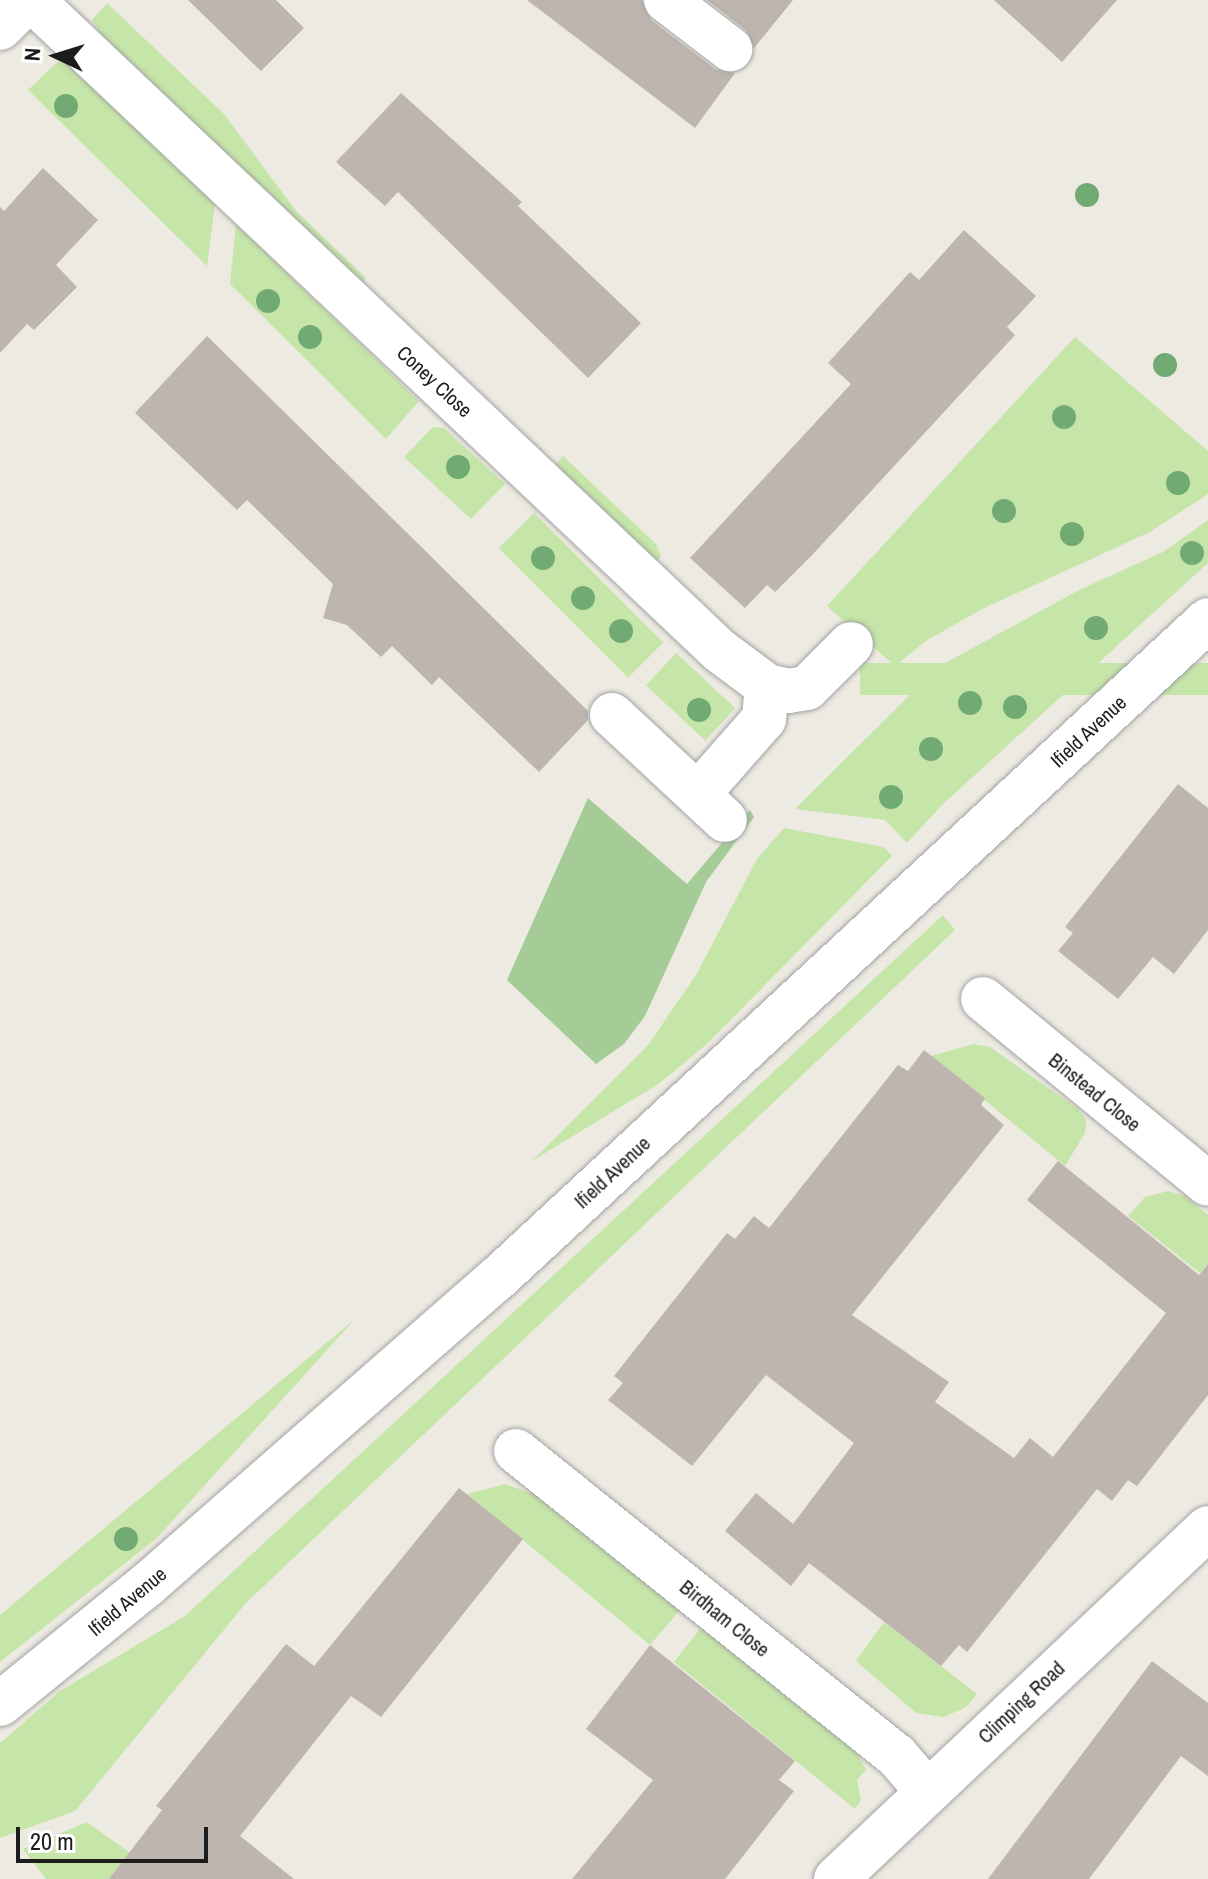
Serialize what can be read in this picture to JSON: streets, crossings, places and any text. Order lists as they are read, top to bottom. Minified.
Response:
{"streets":{"street":["Coney Close","Ifield Avenue","Binstead Close","Birdham Close","Climping Road"]},"crossings":[["Birdham Close","Climping Road"]],"scale_bar":"20 m","north":"left"}
